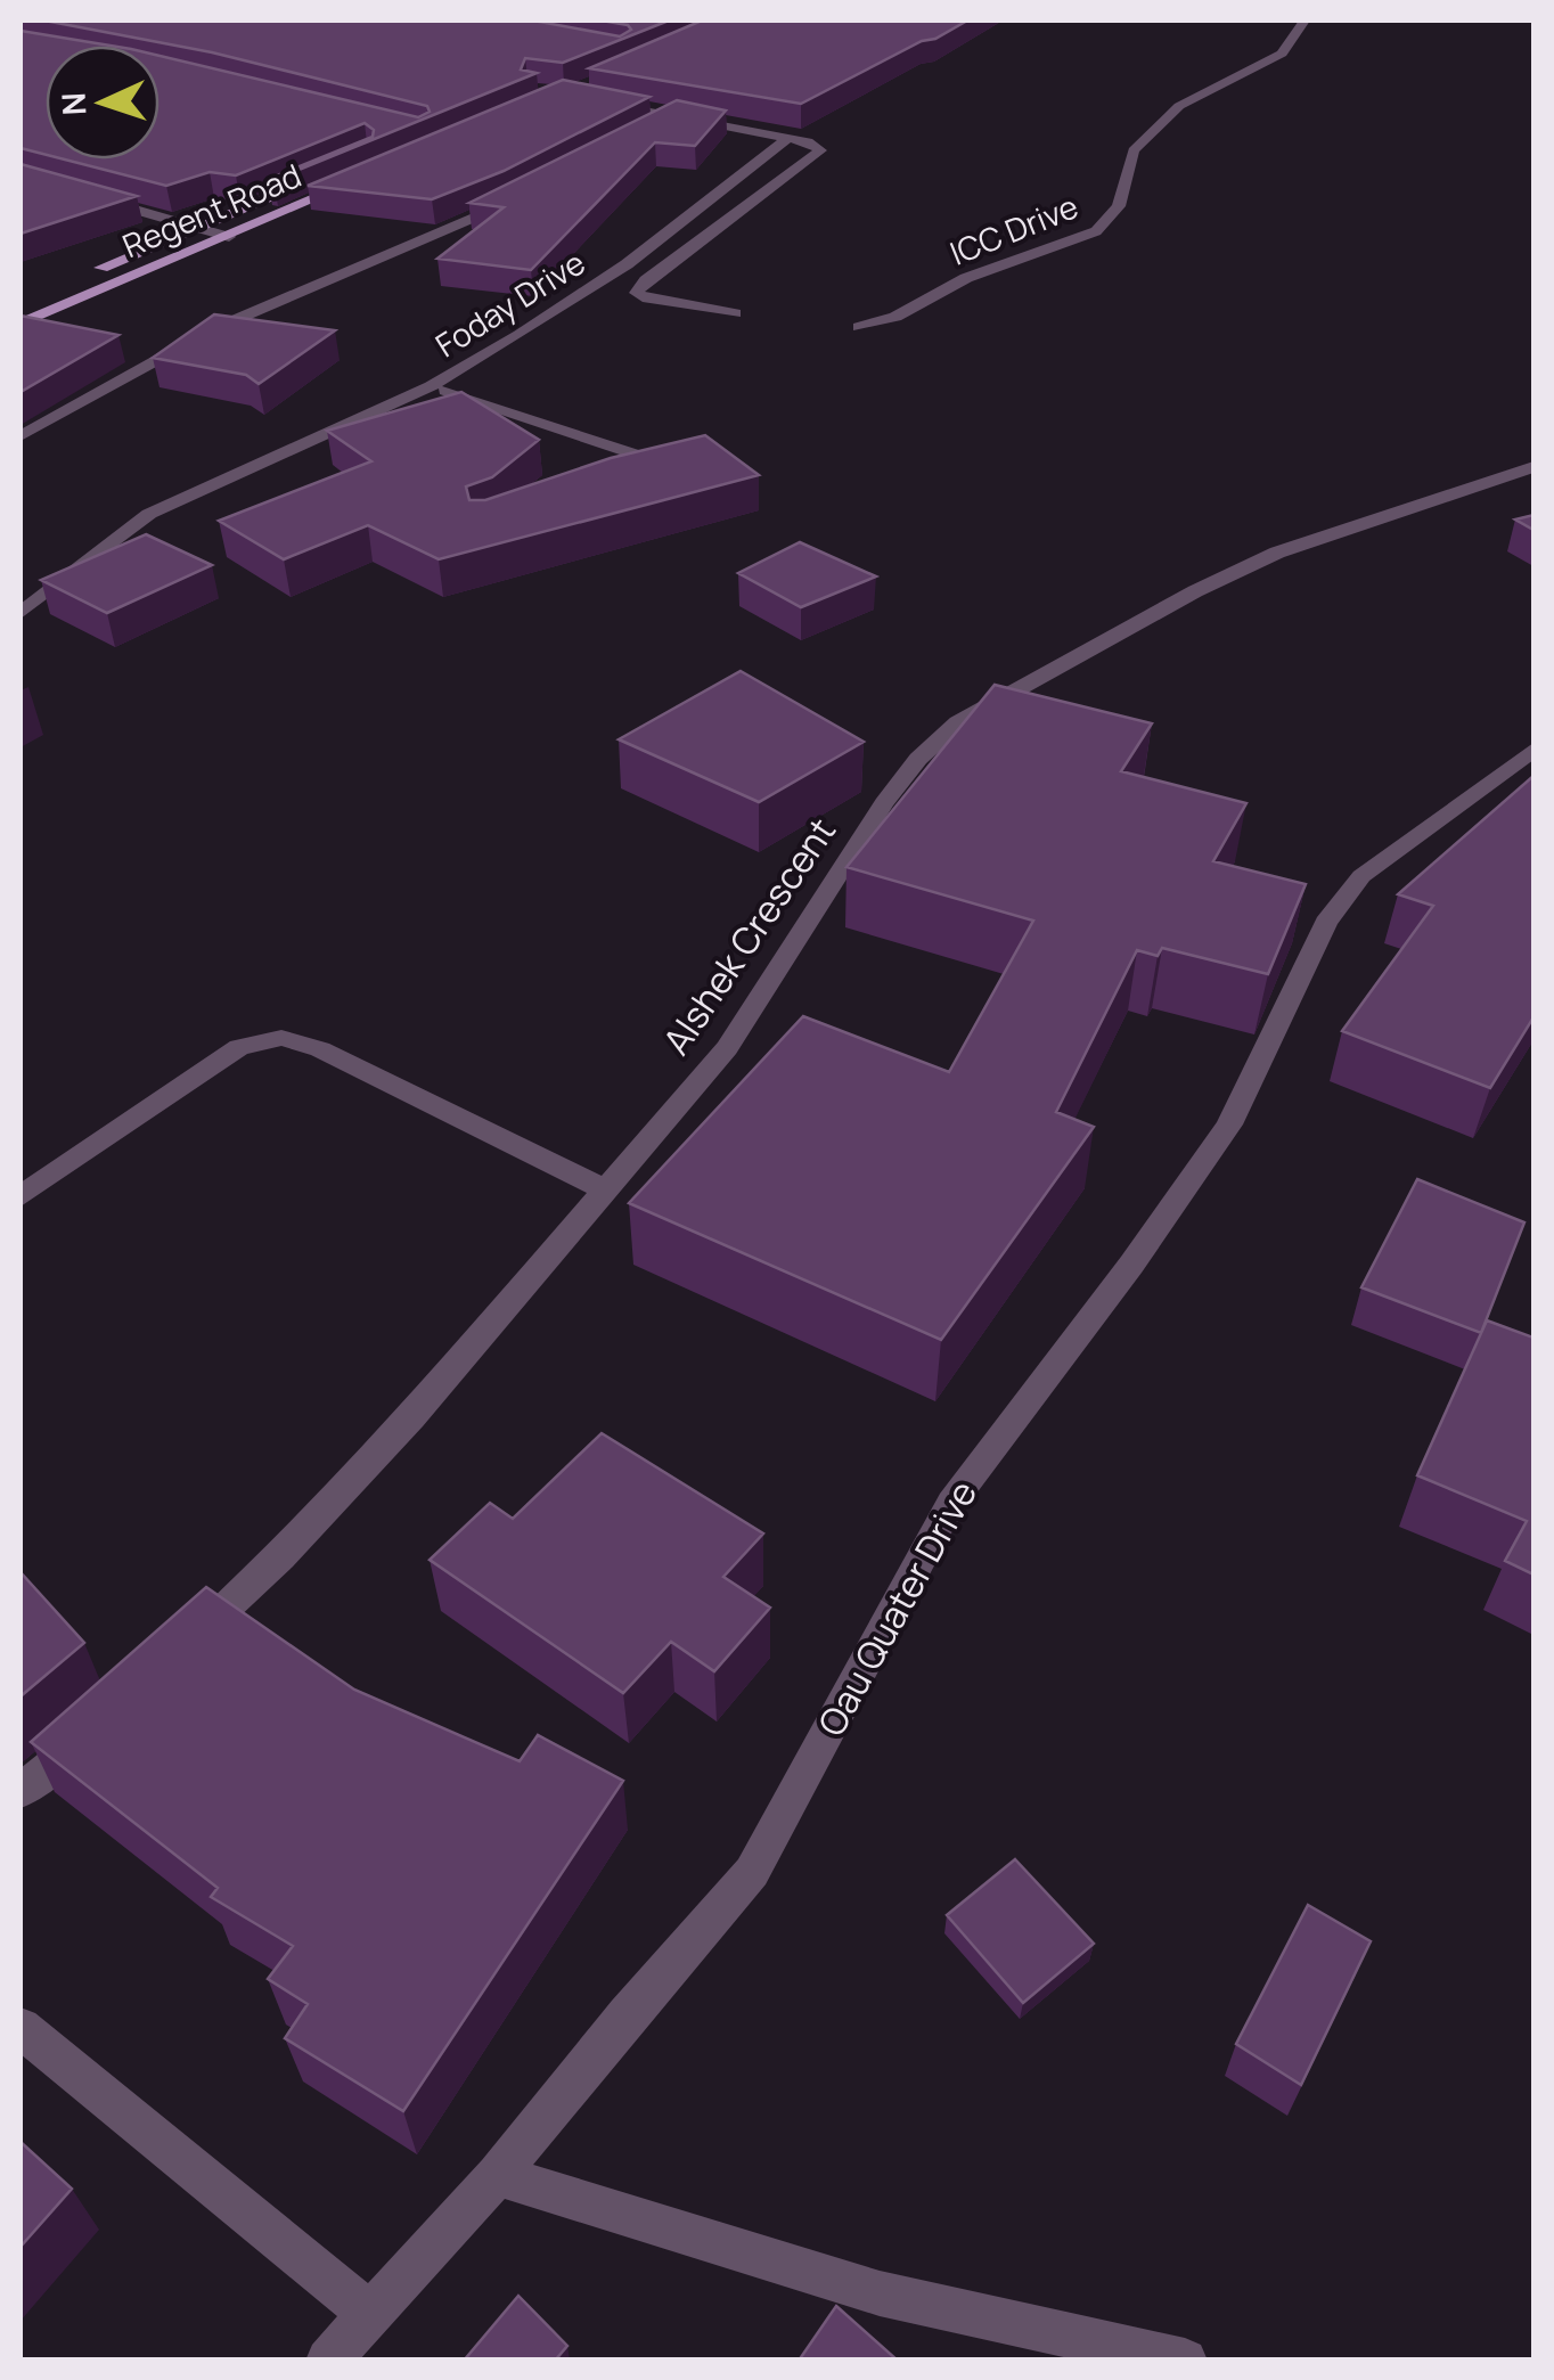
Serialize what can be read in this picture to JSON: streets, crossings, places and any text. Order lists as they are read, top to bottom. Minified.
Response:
{"streets":{"main road":["Regent Road"],"street":["ICC Drive","Foday Drive","Alshek Crescent","Oau Quater Drive"]},"north":"left"}
